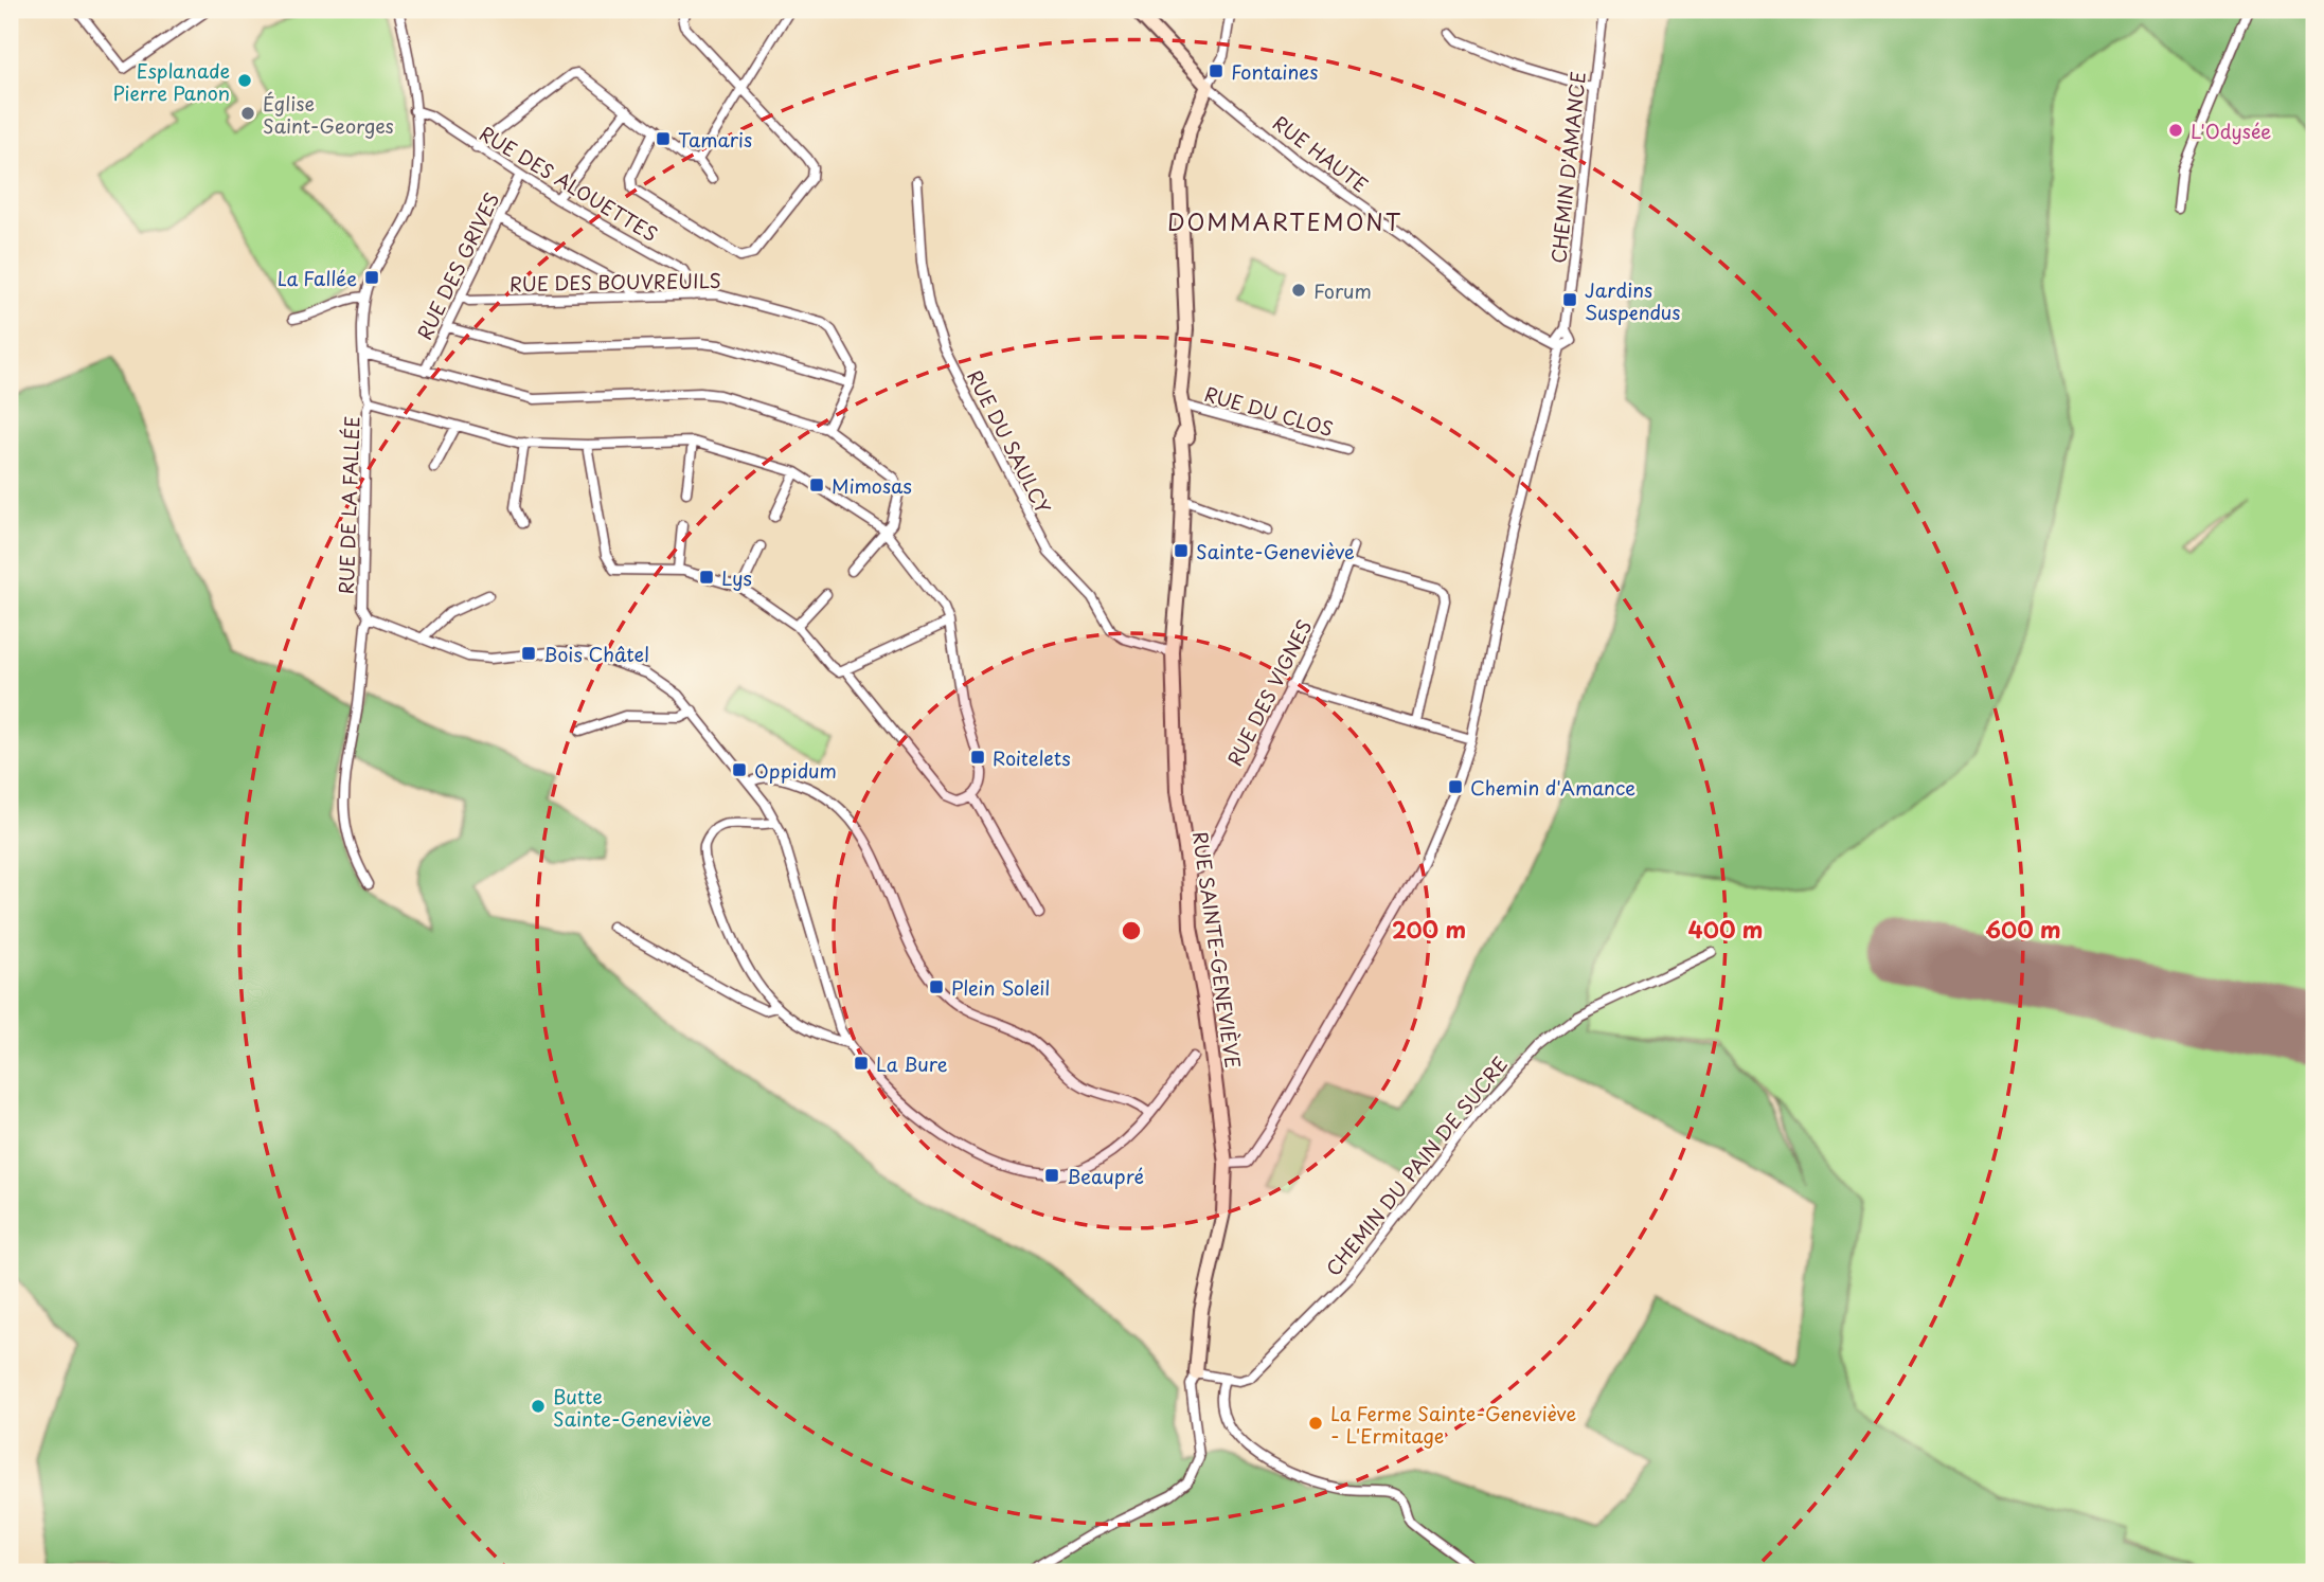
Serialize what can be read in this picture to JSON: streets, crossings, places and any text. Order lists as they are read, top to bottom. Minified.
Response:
{"streets":{"street":["RUE HAUTE","CHEMIN D'AMANCE","RUE DES ALOUETTES","RUE DES GRIVES","RUE DES BOUVREUILS","RUE DU CLOS","RUE DU SAULCY","RUE DE LA FALLÉE","RUE DES VIGNES","RUE SAINTE-GENEVIÈVE","CHEMIN DU PAIN DE SUCRE"]},"crossings":[["RUE HAUTE","CHEMIN D'AMANCE"],["RUE HAUTE","RUE SAINTE-GENEVIÈVE"],["CHEMIN D'AMANCE","RUE SAINTE-GENEVIÈVE"],["RUE DES ALOUETTES","RUE DES GRIVES"],["RUE DES ALOUETTES","RUE DES BOUVREUILS"],["RUE DES ALOUETTES","RUE DE LA FALLÉE"],["RUE DES GRIVES","RUE DES BOUVREUILS"],["RUE DU CLOS","RUE SAINTE-GENEVIÈVE"],["RUE DU SAULCY","RUE SAINTE-GENEVIÈVE"],["RUE DES VIGNES","RUE SAINTE-GENEVIÈVE"],["RUE SAINTE-GENEVIÈVE","CHEMIN DU PAIN DE SUCRE"]],"districts":["DOMMARTEMONT"],"places":{"transit":["Fontaines","Tamaris","La Fallée","Jardins Suspendus","Mimosas","Sainte-Geneviève","Lys","Bois Châtel","Roitelets","Oppidum","Chemin d'Amance","Plein Soleil","La Bure","Beaupré"],"other":["Esplanade Pierre Panon","Église Saint-Georges","L'Odysée","Forum","Butte Sainte-Geneviève","La Ferme Sainte-Geneviève - L'Ermitage"]},"rings":["200 m","400 m","600 m"]}
